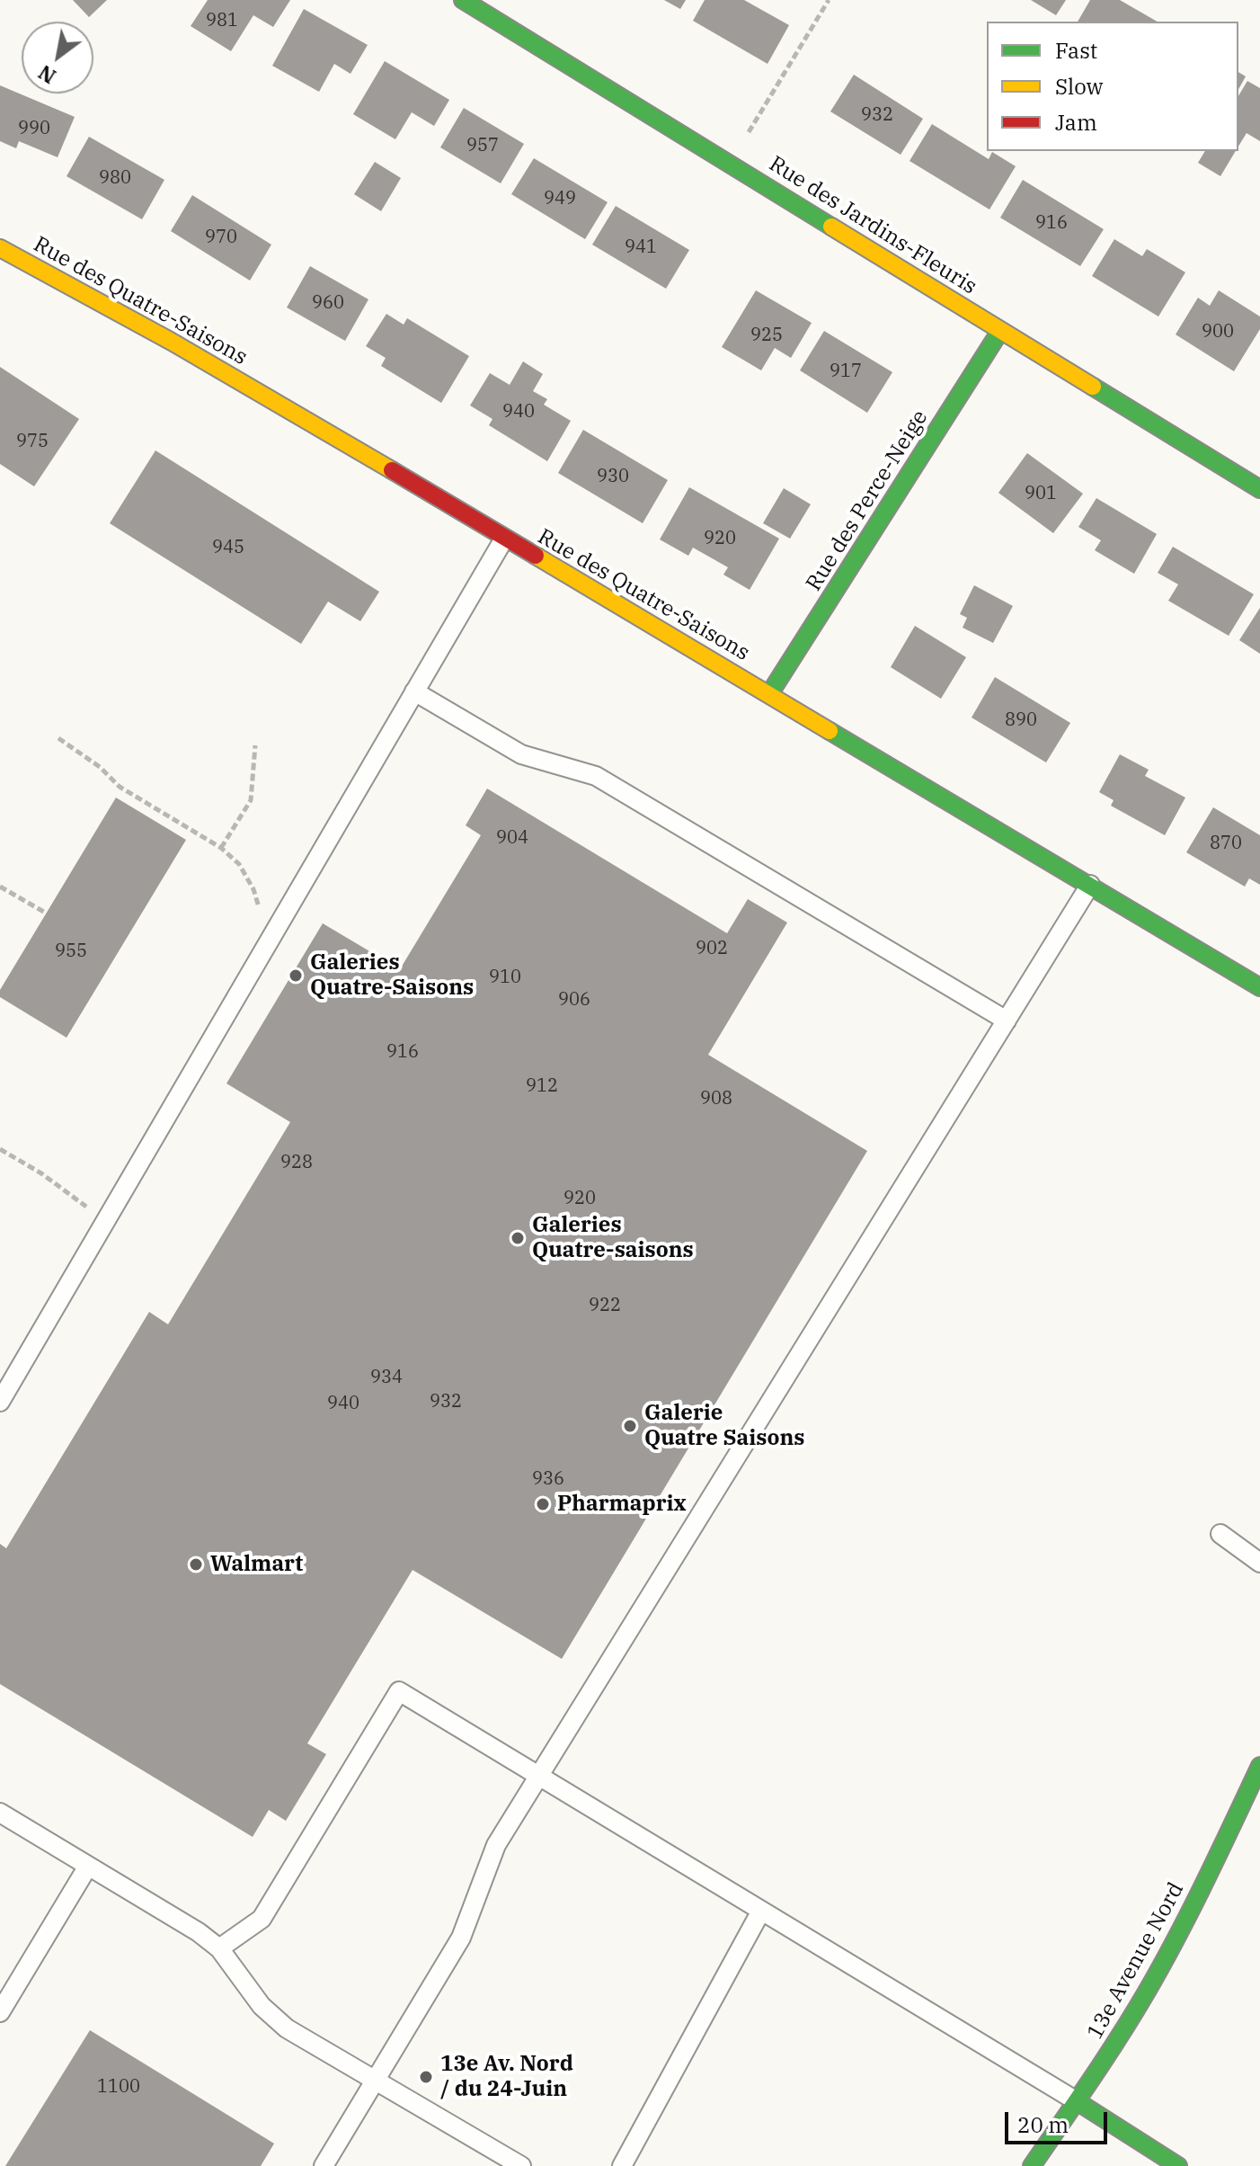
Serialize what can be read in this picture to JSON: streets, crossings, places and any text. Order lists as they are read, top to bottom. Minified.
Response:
{"streets":{"street":["Rue des Jardins-Fleuris","Rue des Quatre-Saisons","Rue des Perce-Neige","13e Avenue Nord"]},"crossings":[["Rue des Jardins-Fleuris","Rue des Perce-Neige"],["Rue des Quatre-Saisons","Rue des Perce-Neige"]],"places":["Galeries Quatre-Saisons","Galeries Quatre-saisons","Galerie Quatre Saisons","Pharmaprix","Walmart","13e Av. Nord / du 24-Juin"],"house_numbers":["981","932","990","957","980","949","916","970","941","960","900","925","917","940","975","930","901","920","945","890","904","870","902","955","910","906","916","912","908","928","920","922","934","932","940","936","1100"],"legend":["Fast","Slow","Jam"],"scale_bar":"20 m","north":"bottom left"}
